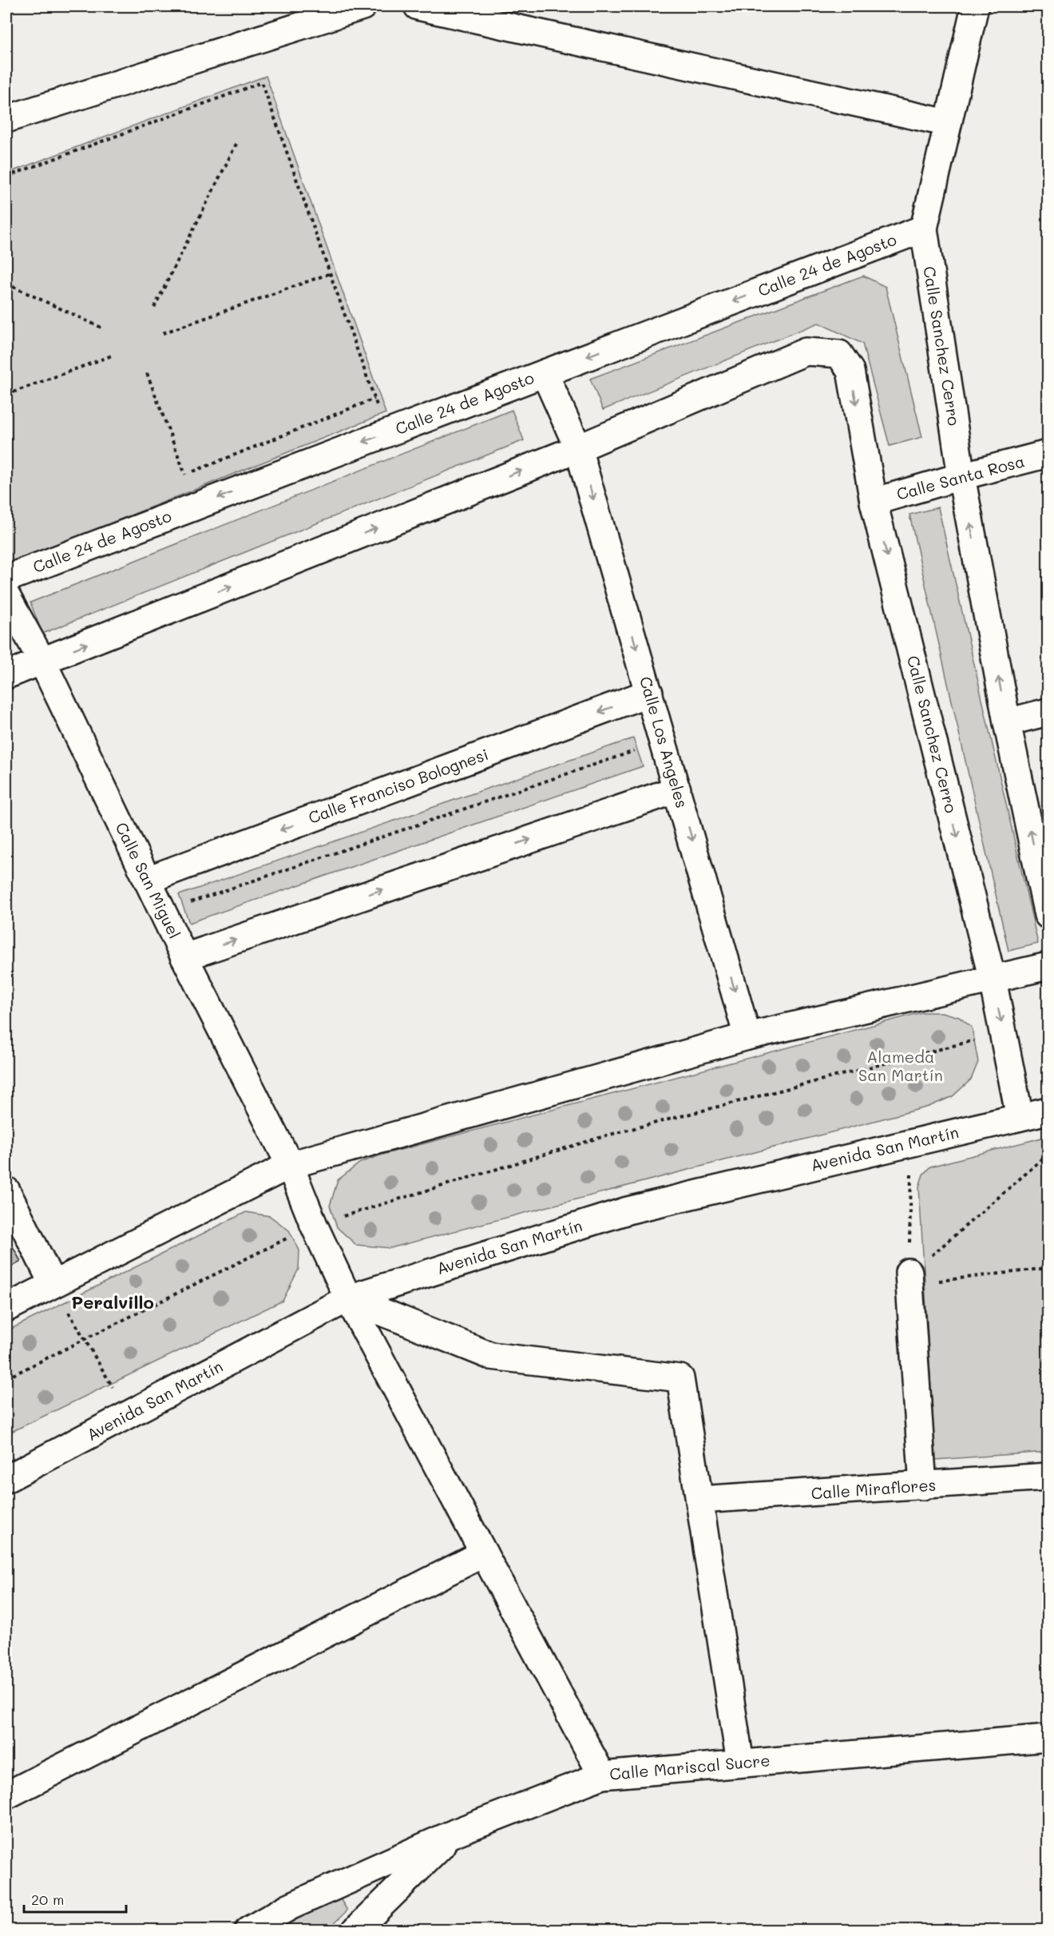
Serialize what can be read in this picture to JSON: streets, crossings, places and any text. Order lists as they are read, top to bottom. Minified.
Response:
{"streets":{"street":["Calle 24 de Agosto","Calle Sanchez Cerro","Calle Santa Rosa","Calle Los Angeles","Calle Franciso Bolognesi","Calle San Miguel","Avenida San Martín","Calle Miraflores","Calle Mariscal Sucre"]},"crossings":[["Calle 24 de Agosto","Calle Sanchez Cerro"],["Calle 24 de Agosto","Calle Los Angeles"],["Calle Sanchez Cerro","Calle Santa Rosa"],["Calle Sanchez Cerro","Calle Los Angeles"],["Calle Sanchez Cerro","Avenida San Martín"],["Calle Los Angeles","Calle Franciso Bolognesi"],["Calle Franciso Bolognesi","Calle San Miguel"],["Calle San Miguel","Avenida San Martín"],["Calle San Miguel","Calle Mariscal Sucre"]],"one_way":["Calle Los Angeles"],"districts":["Peralvillo"],"parks":["Alameda San Martín"],"scale_bar":"20 m"}
